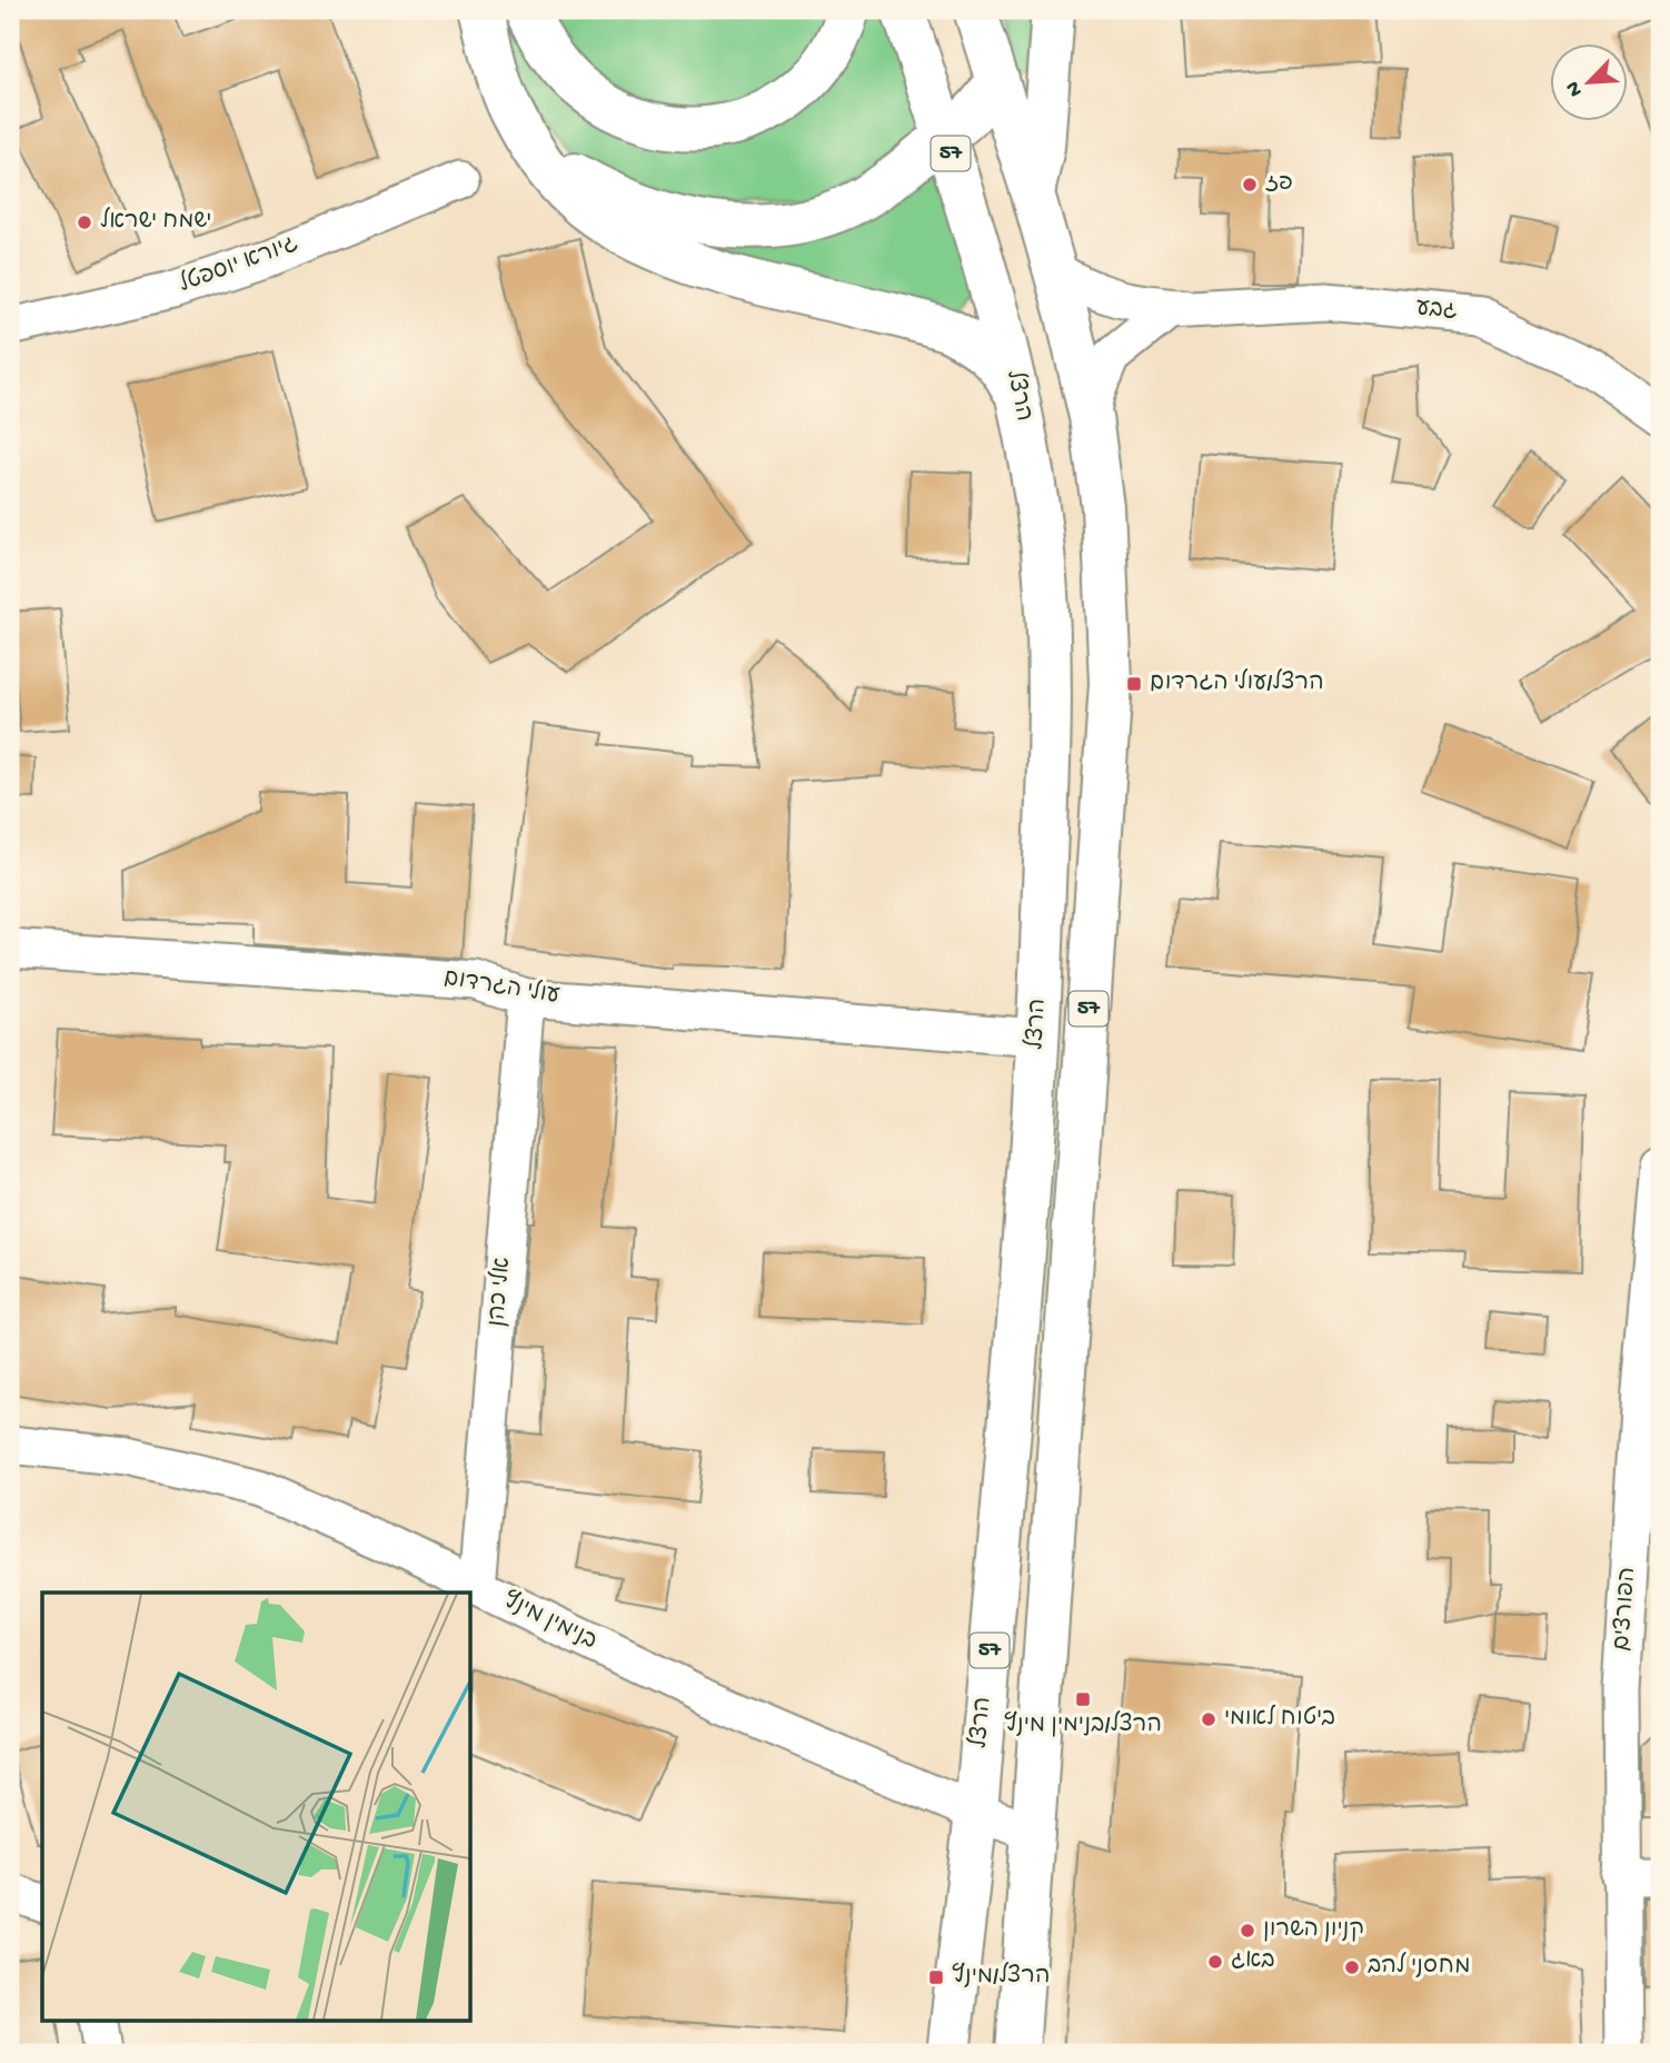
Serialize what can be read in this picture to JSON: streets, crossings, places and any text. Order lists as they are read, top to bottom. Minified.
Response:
{"streets":{"main road":["57","הרצל"],"street":["גיורא יוספטל","גבע","עולי הגרדום","אלי כהן","הפורצים","בנימין מינץ"]},"crossings":[["גבע","הרצל"],["הרצל","עולי הגרדום"],["הרצל","בנימין מינץ"],["עולי הגרדום","אלי כהן"],["אלי כהן","בנימין מינץ"]],"places":{"other":["פז","ישמח ישראל","ביטוח לאומי","קניון השרון","באג","מחסני להב"],"transit":["הרצל/עולי הגרדום","הרצל/בנימין מינץ","הרצל/מינץ"]},"north":"bottom left"}
